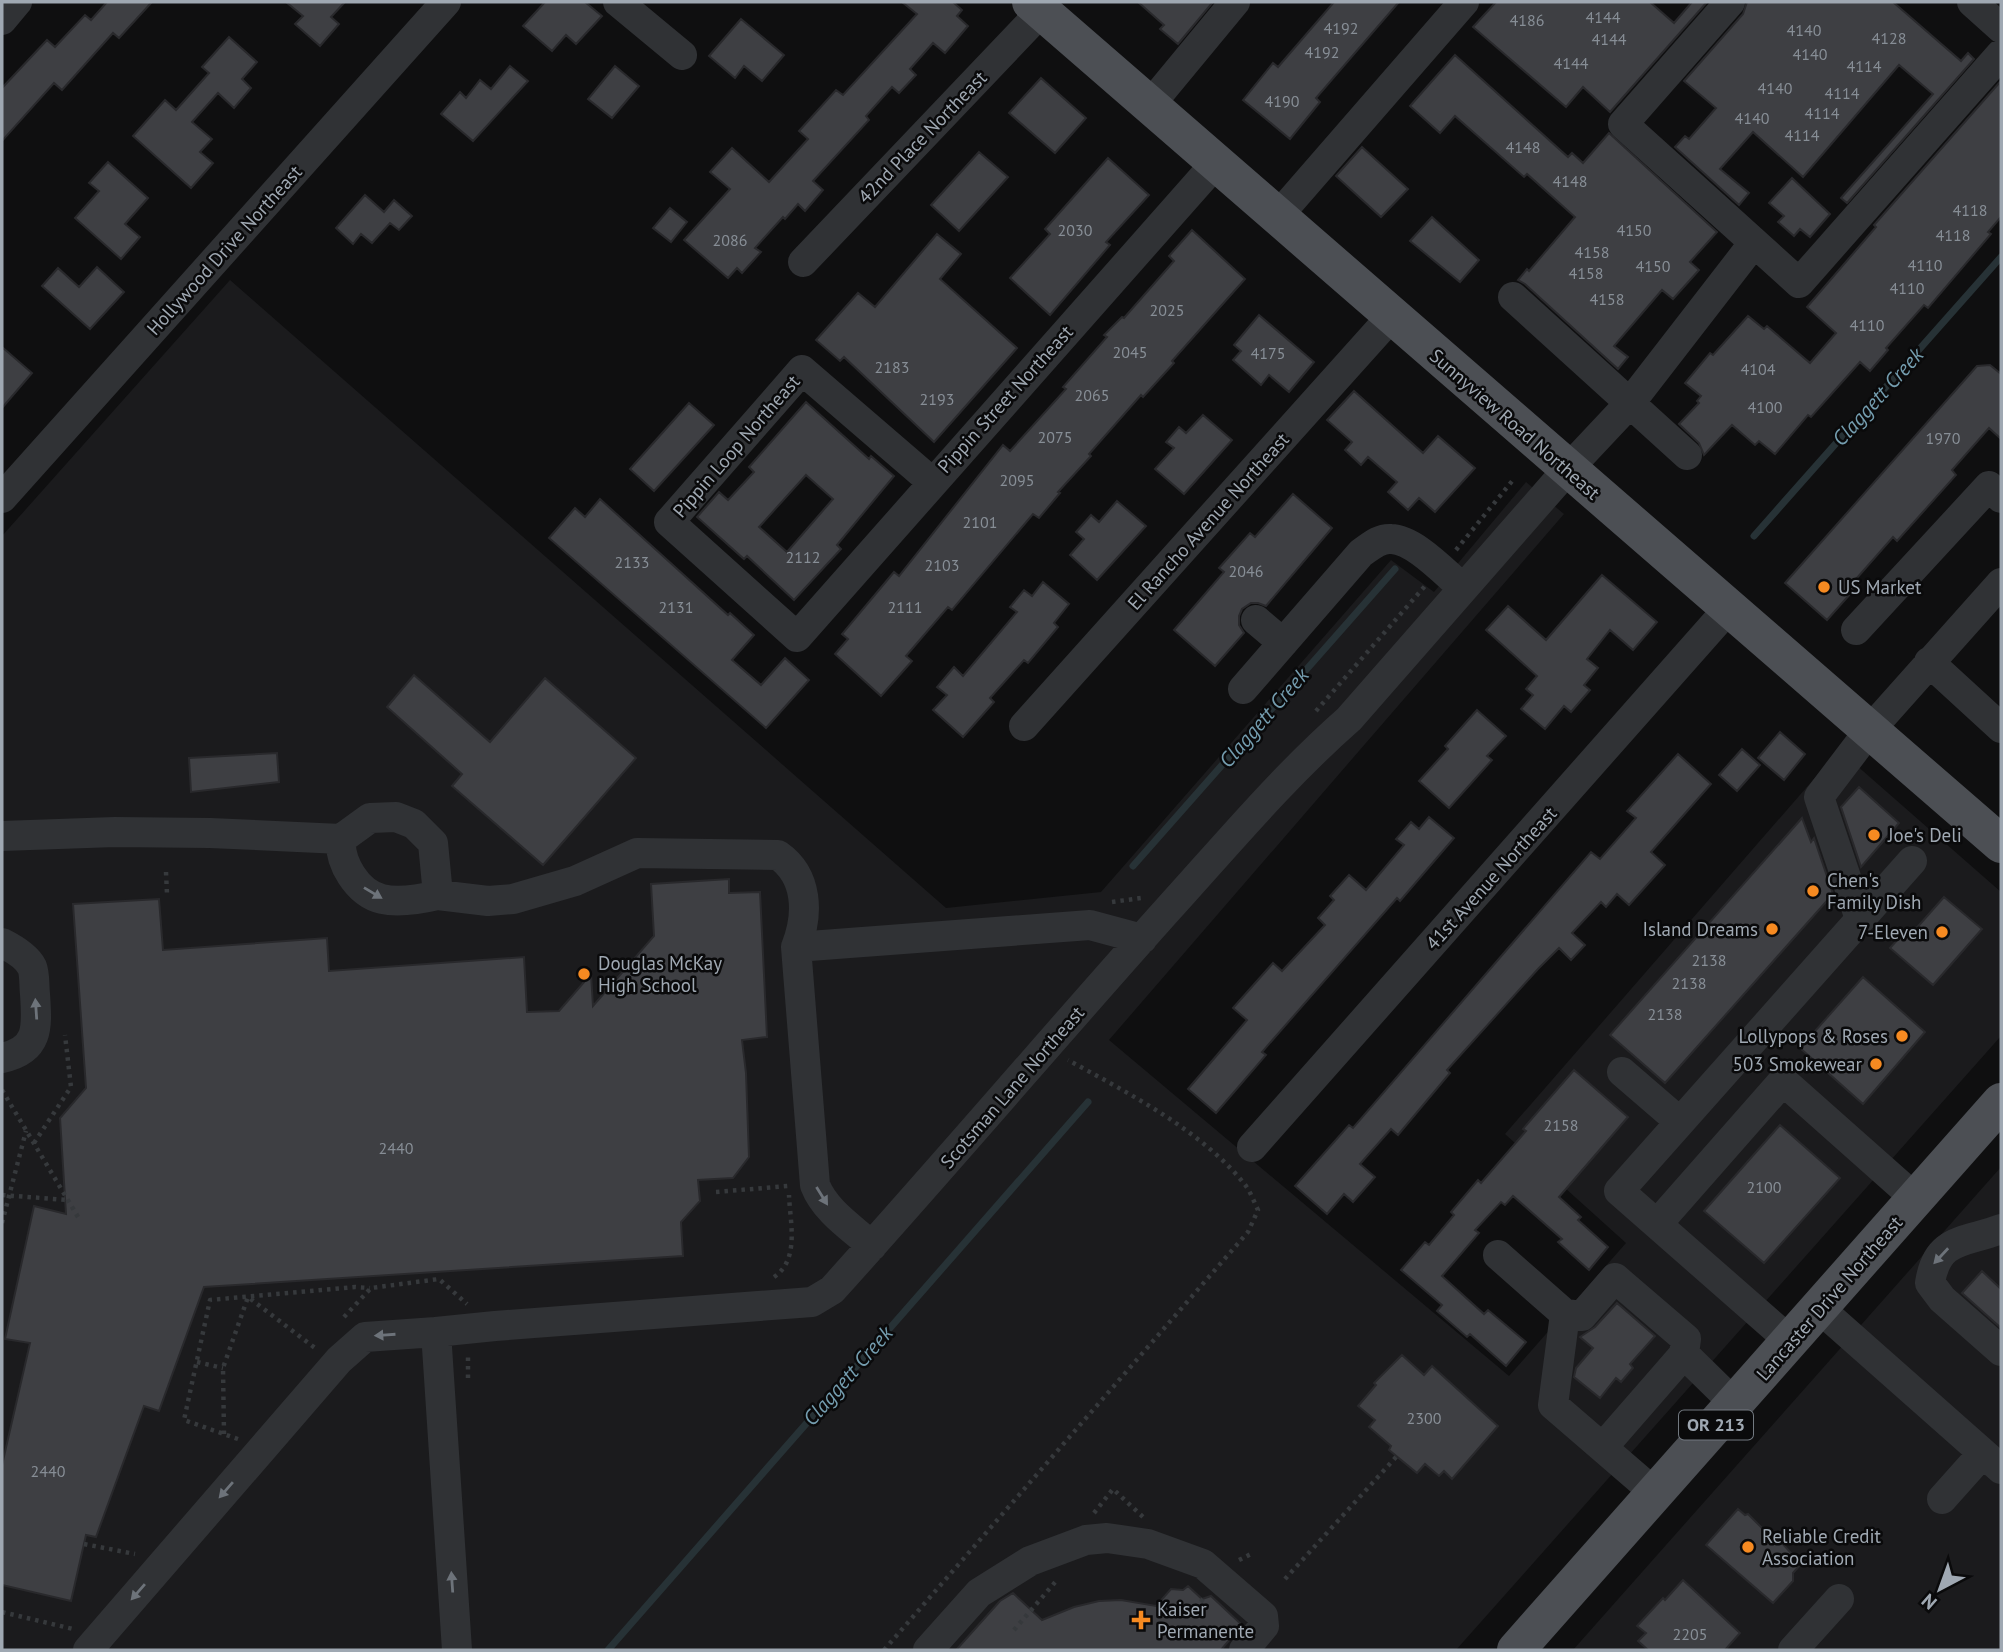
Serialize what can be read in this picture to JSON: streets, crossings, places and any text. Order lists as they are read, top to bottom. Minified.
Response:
{"streets":{"main road":["Sunnyview Road Northeast","Lancaster Drive Northeast","OR 213"],"street":["42nd Place Northeast","Hollywood Drive Northeast","Pippin Street Northeast","Pippin Loop Northeast","El Rancho Avenue Northeast","41st Avenue Northeast","Scotsman Lane Northeast"]},"crossings":[["42nd Place Northeast","Sunnyview Road Northeast"],["Pippin Street Northeast","Sunnyview Road Northeast"],["Pippin Street Northeast","Pippin Loop Northeast"],["Sunnyview Road Northeast","El Rancho Avenue Northeast"],["Sunnyview Road Northeast","41st Avenue Northeast"],["Sunnyview Road Northeast","Scotsman Lane Northeast"]],"water":["Claggett Creek"],"places":{"other":["US Market","Joe's Deli","Chen's Family Dish","Island Dreams","7-Eleven","Douglas McKay High School","Lollypops & Roses","503 Smokewear","Reliable Credit Association"],"health":["Kaiser Permanente"]},"house_numbers":["4144","4186","4192","4140","4128","4144","4192","4140","4144","4114","4140","4114","4190","4114","4140","4114","4148","4148","4118","2030","4150","4118","2086","4158","4110","4150","4158","4110","4158","2025","4110","2045","4175","2183","4104","2065","2193","4100","2075","1970","2095","2101","2112","2133","2103","2046","2131","2111","2138","2138","2138","2158","2440","2100","2300","2440","2205"],"north":"bottom left"}
